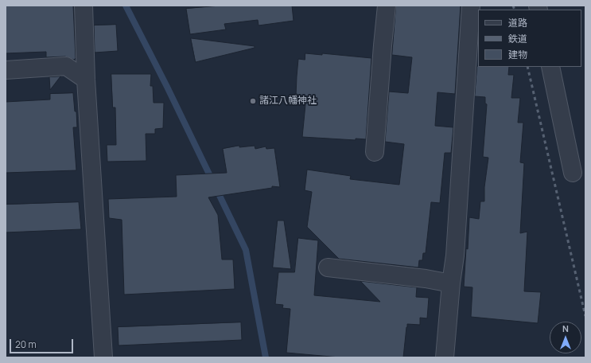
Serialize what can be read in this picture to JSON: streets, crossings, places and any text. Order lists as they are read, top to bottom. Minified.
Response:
{"places":["諸江八幡神社"],"legend":["道路","鉄道","建物"],"scale_bar":"20 m","north":"top"}
